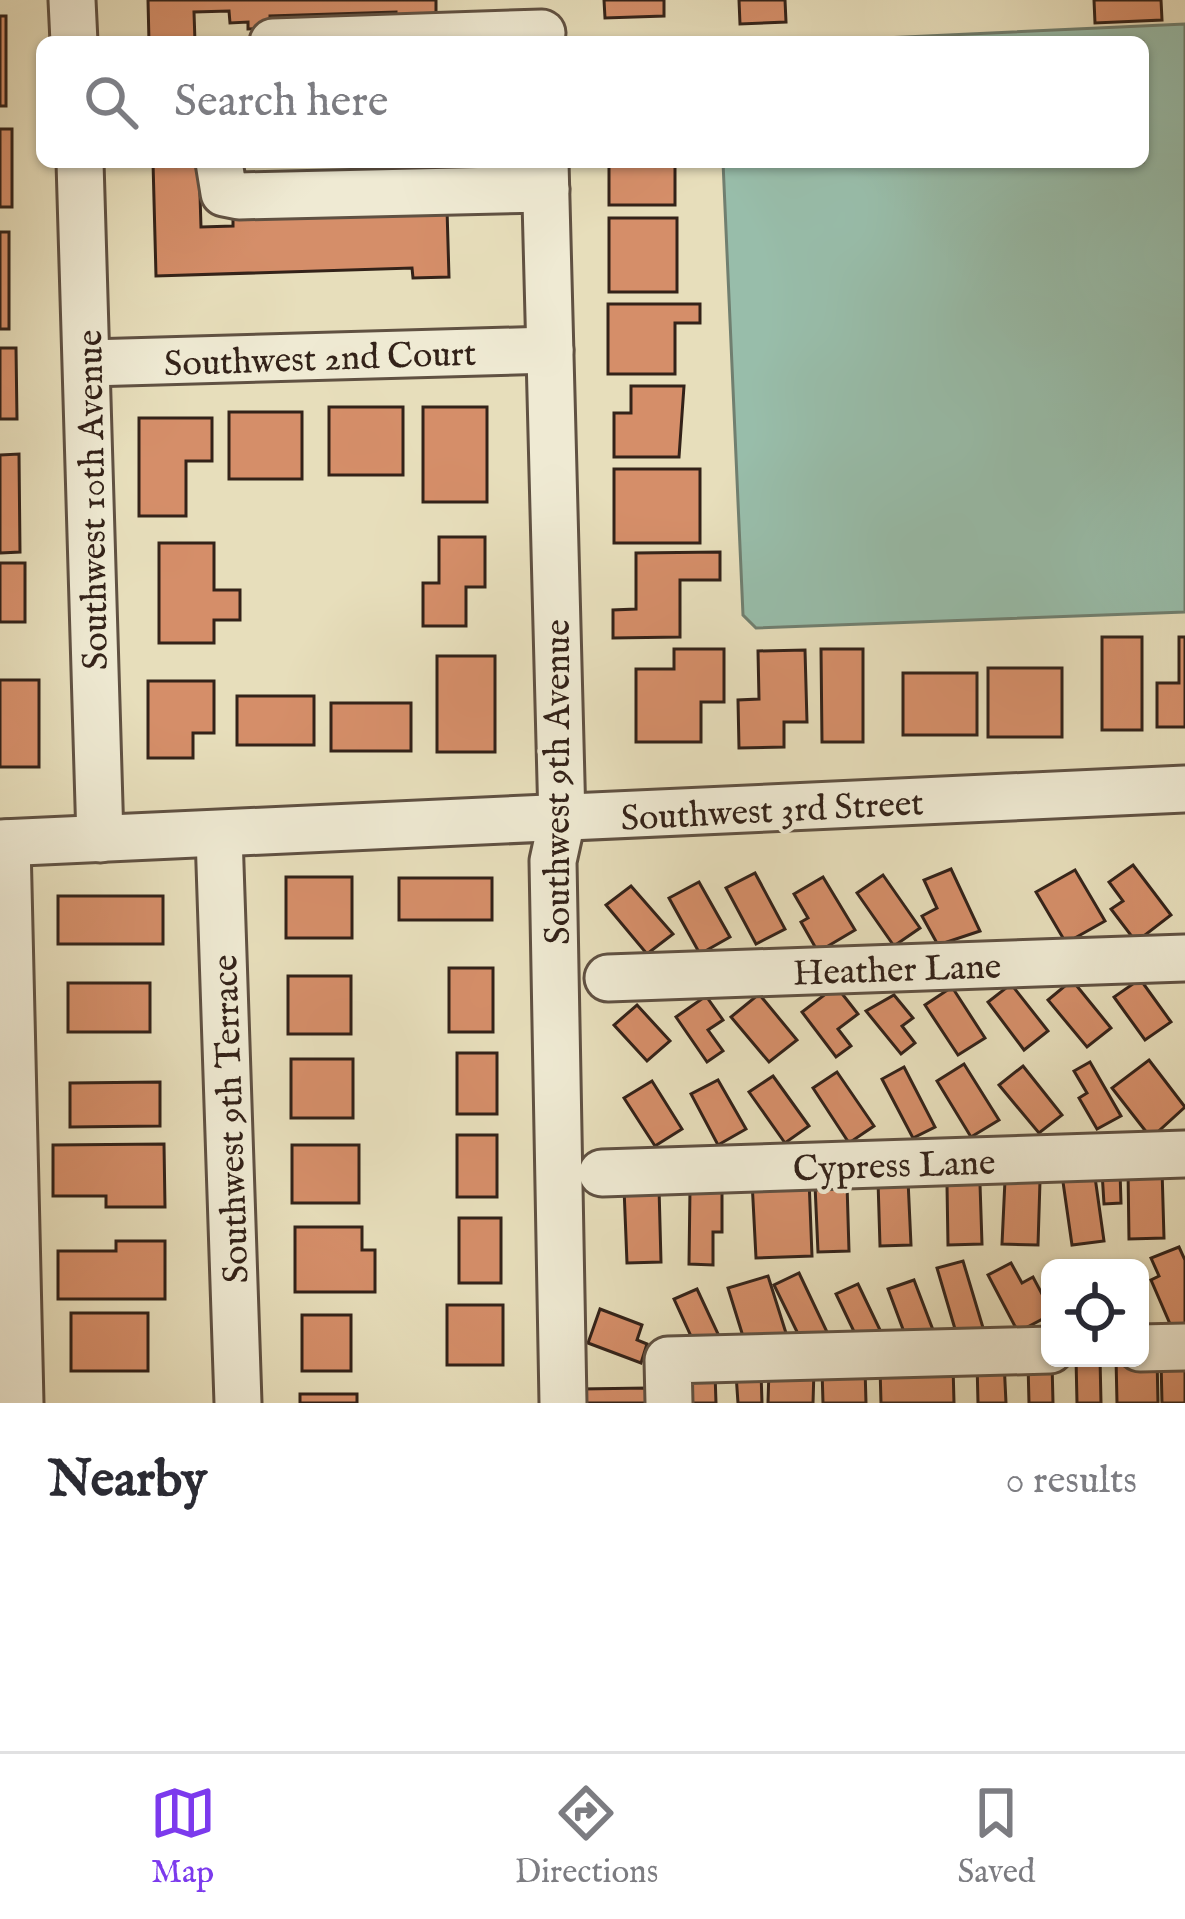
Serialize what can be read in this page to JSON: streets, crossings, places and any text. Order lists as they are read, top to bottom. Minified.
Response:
{"streets":{"street":["Southwest 2nd Court","Southwest 10th Avenue","Southwest 9th Avenue","Southwest 3rd Street","Heather Lane","Southwest 9th Terrace","Cypress Lane"]},"crossings":[["Southwest 2nd Court","Southwest 10th Avenue"],["Southwest 2nd Court","Southwest 9th Avenue"],["Southwest 10th Avenue","Southwest 3rd Street"],["Southwest 9th Avenue","Southwest 3rd Street"],["Southwest 3rd Street","Southwest 9th Terrace"]],"page":{"search":"Search here","heading":["Nearby","0 results"],"nav":["Map","Directions","Saved"]}}
